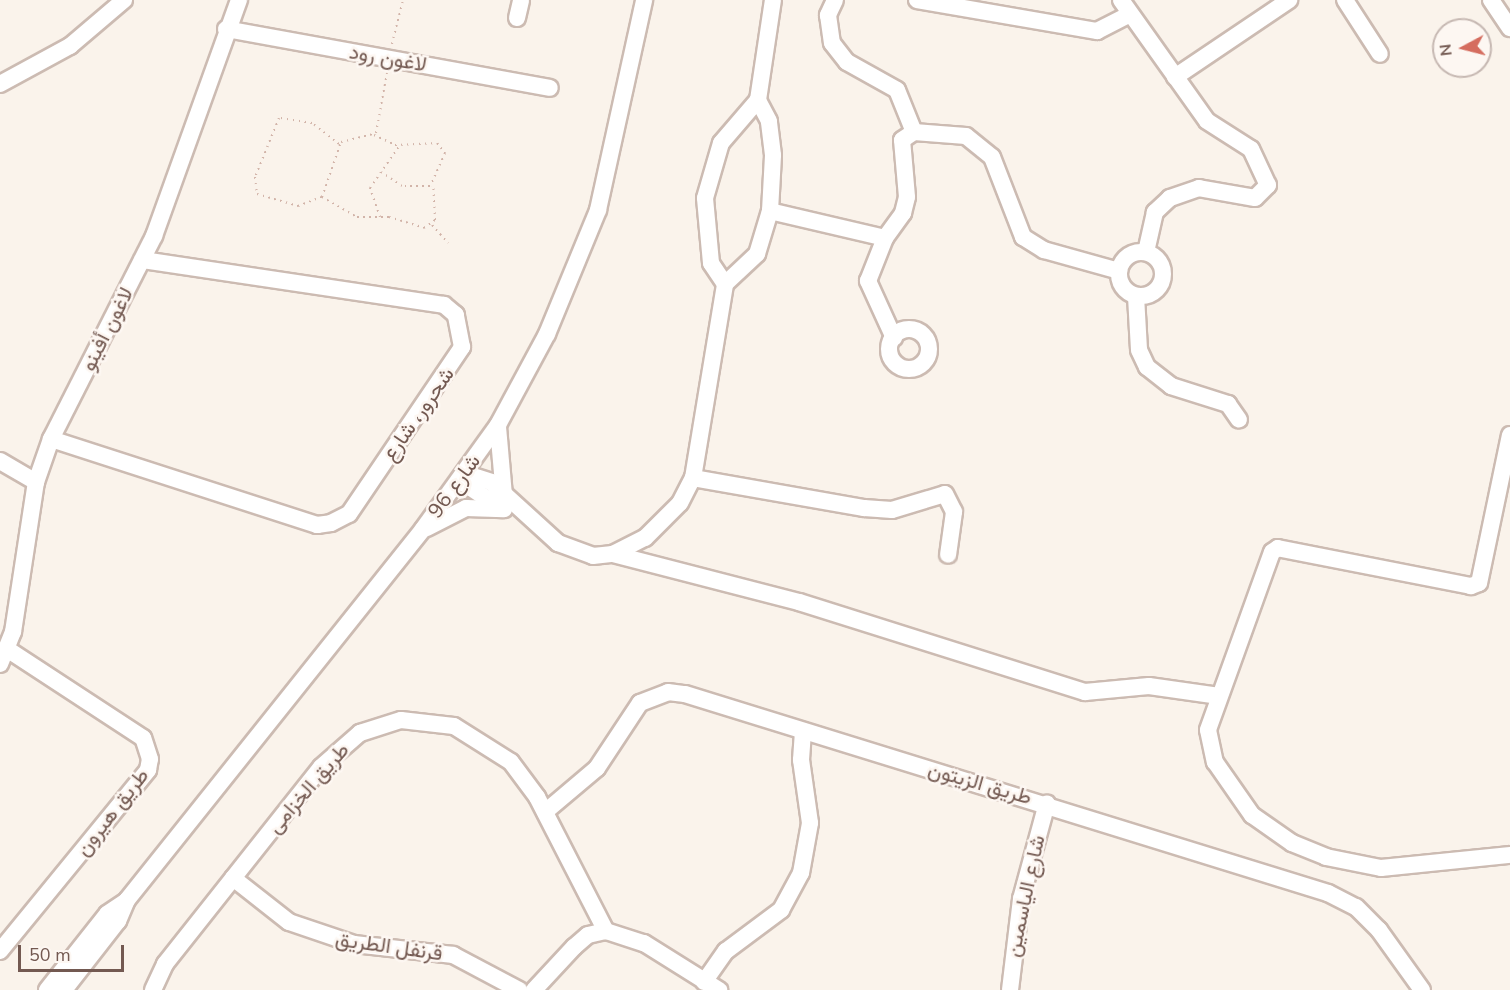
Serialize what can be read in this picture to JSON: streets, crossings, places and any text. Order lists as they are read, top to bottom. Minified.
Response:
{"streets":{"street":["لاغون رود","لاغون أفينو","شحرور، شارع","شارع 96","طريق الزيتون","طريق الخزامى","طريق هيرون","شارع الياسمين","قرنفل الطريق"]},"crossings":[["لاغون رود","لاغون أفينو"],["لاغون أفينو","شحرور، شارع"],["لاغون أفينو","طريق هيرون"],["طريق الزيتون","طريق الخزامى"],["طريق الزيتون","شارع الياسمين"],["طريق الخزامى","قرنفل الطريق"]],"scale_bar":"50 m","north":"left"}
